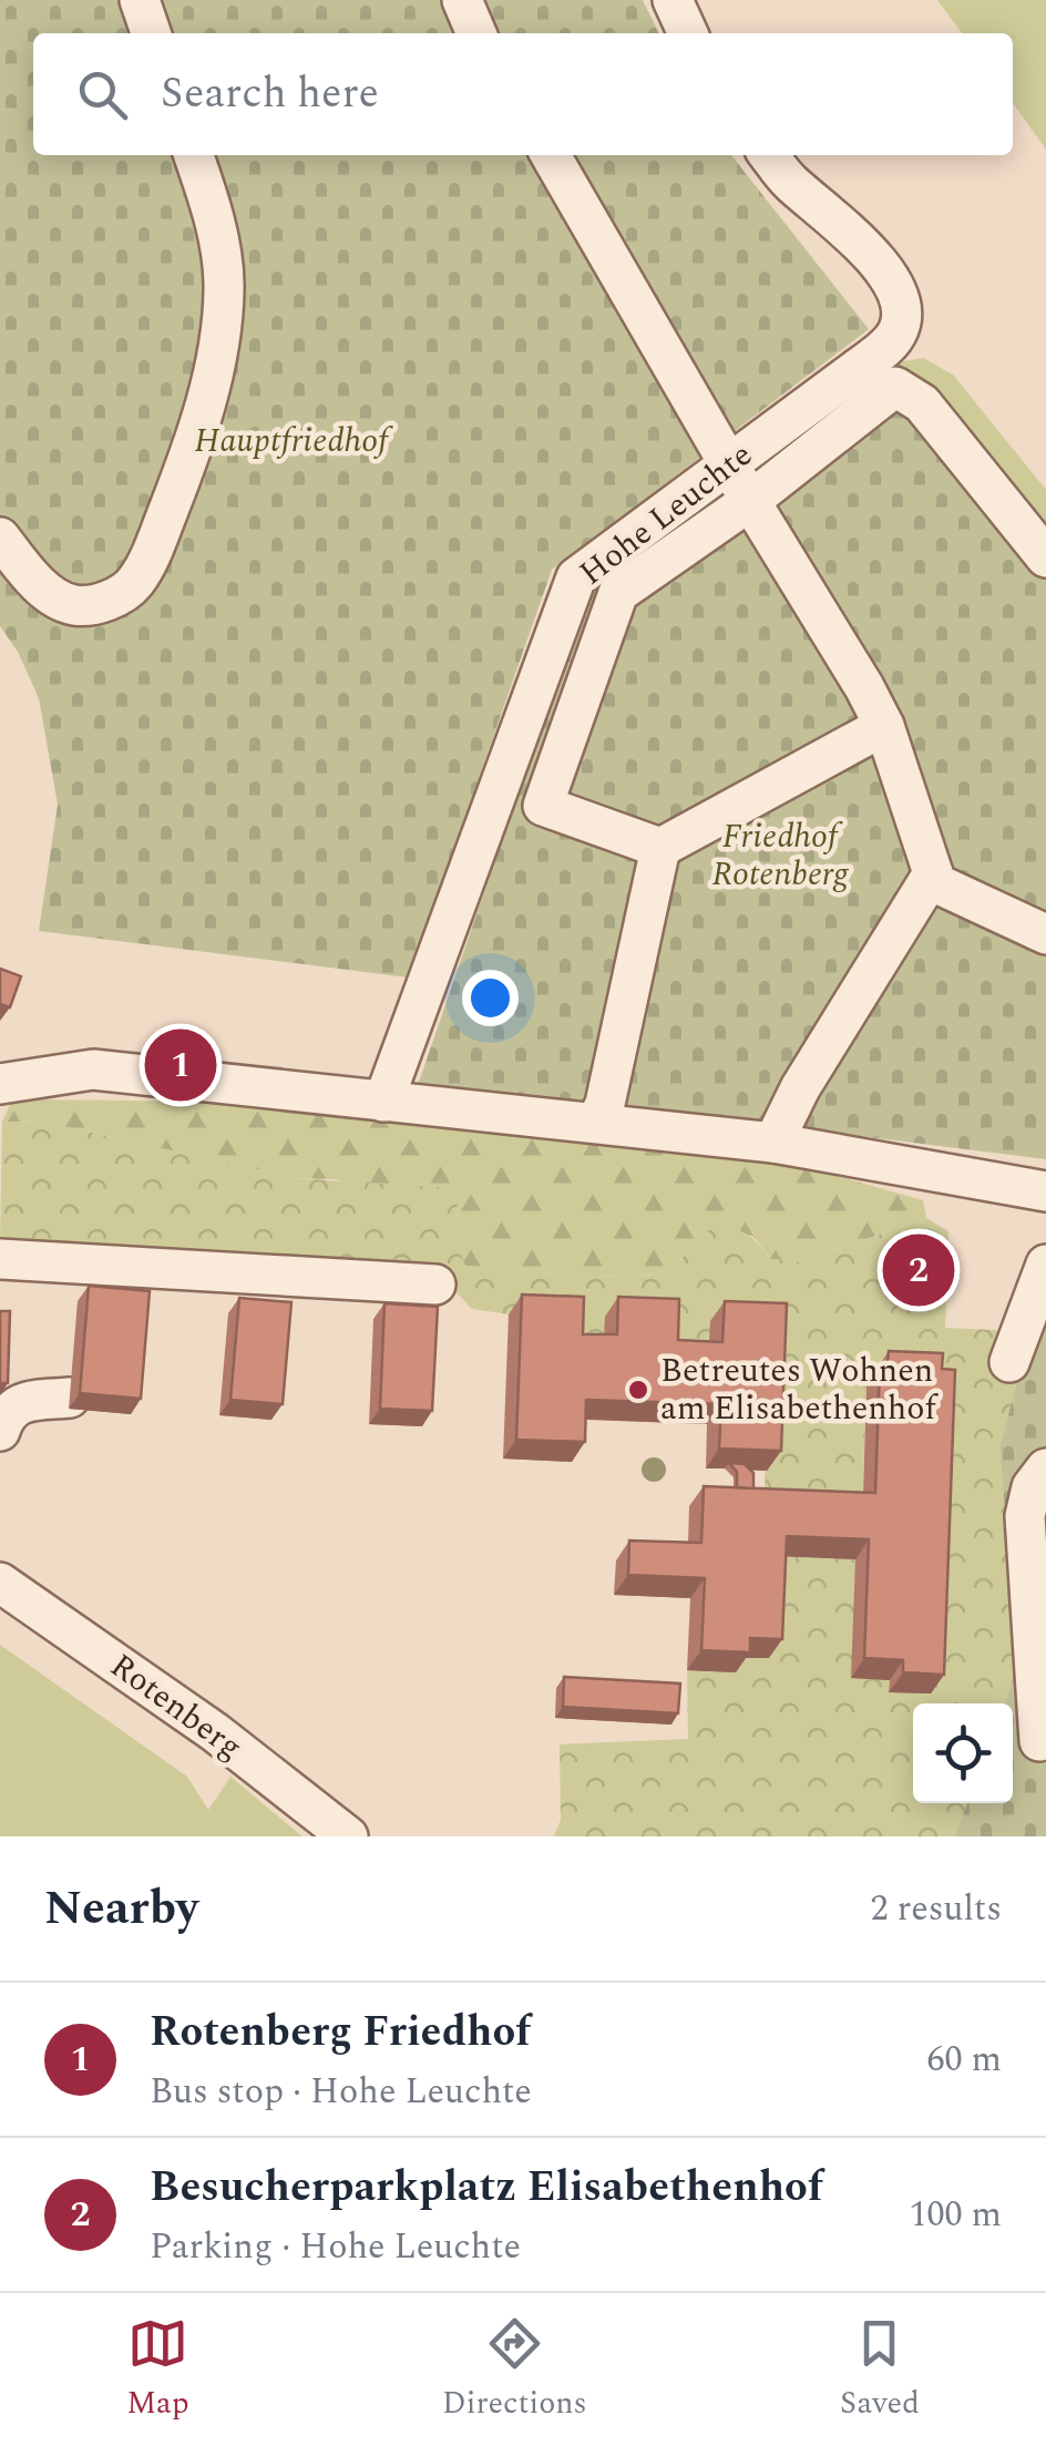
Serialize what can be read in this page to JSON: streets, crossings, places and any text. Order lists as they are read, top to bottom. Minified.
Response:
{"streets":{"street":["Hohe Leuchte","Rotenberg"]},"parks":["Hauptfriedhof","Friedhof Rotenberg"],"places":["Betreutes Wohnen am Elisabethenhof"],"page":{"search":"Search here","pins":["1","2"],"heading":["Nearby","2 results"],"list":[{"mark":"1","name":"Rotenberg Friedhof","note":"Bus stop · Hohe Leuchte","value":"60 m"},{"mark":"2","name":"Besucherparkplatz Elisabethenhof","note":"Parking · Hohe Leuchte","value":"100 m"}],"nav":["Map","Directions","Saved"]}}
